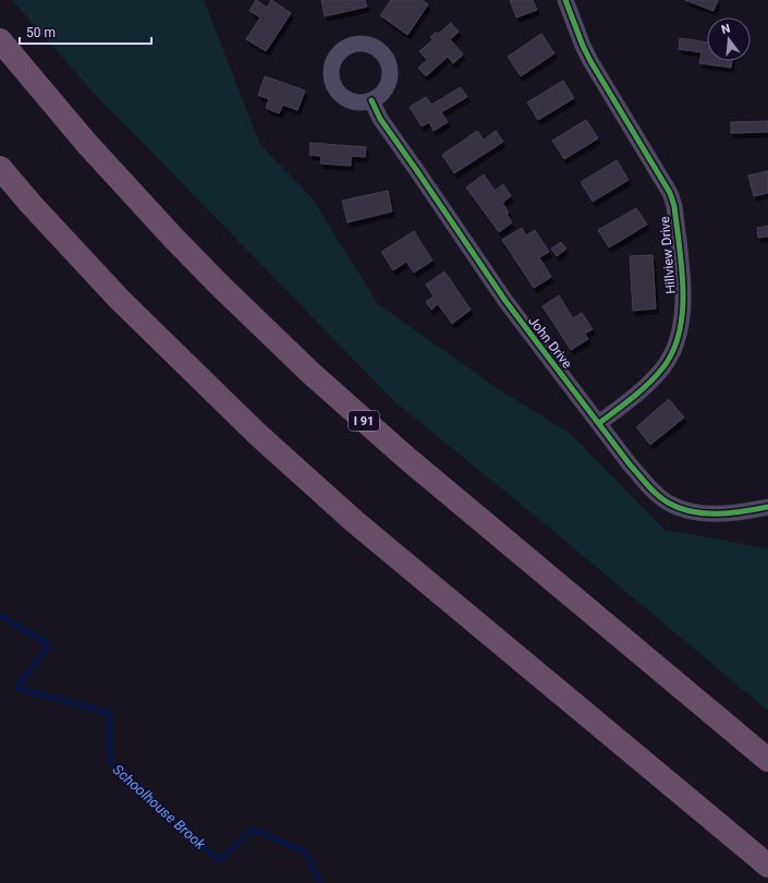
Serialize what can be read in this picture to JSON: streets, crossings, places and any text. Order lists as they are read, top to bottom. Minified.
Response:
{"streets":{"highway":["I 91"],"street":["Hillview Drive","John Drive"]},"crossings":[["Hillview Drive","John Drive"]],"water":["Schoolhouse Brook"],"scale_bar":"50 m","north":"top"}
